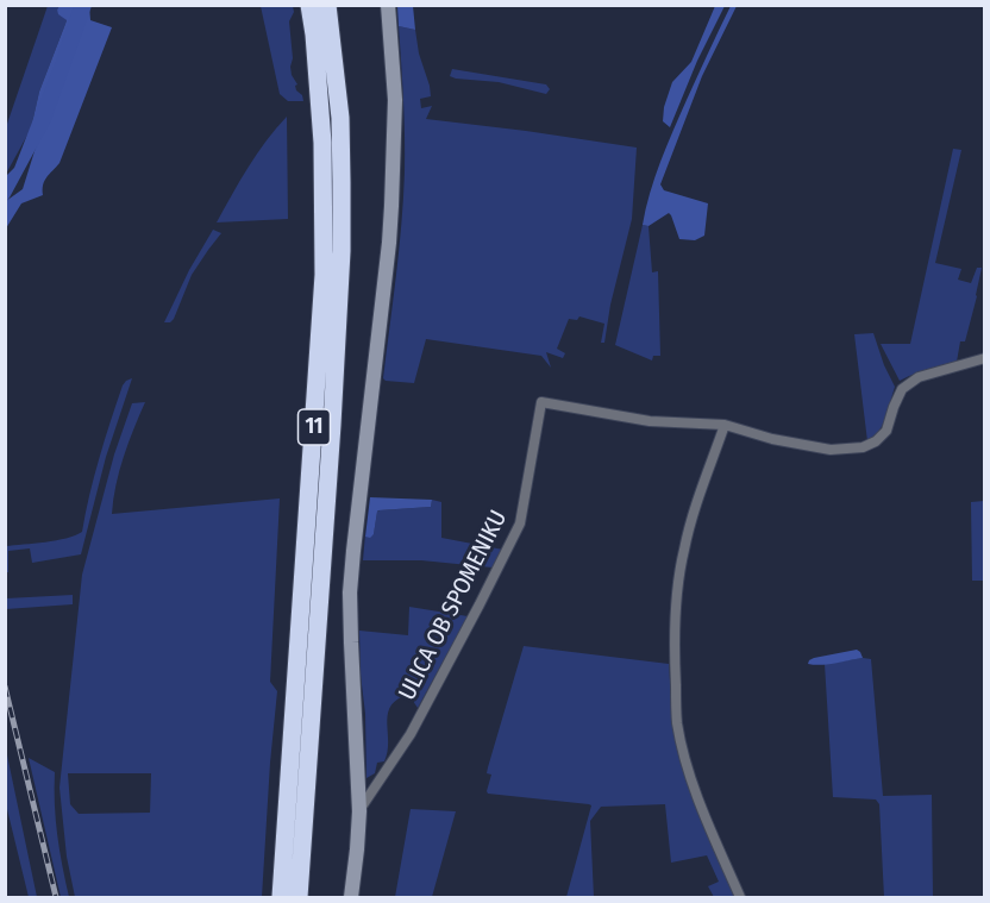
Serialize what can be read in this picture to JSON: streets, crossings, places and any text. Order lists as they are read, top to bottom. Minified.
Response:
{"streets":{"highway":["11"],"street":["ULICA OB SPOMENIKU"]}}
